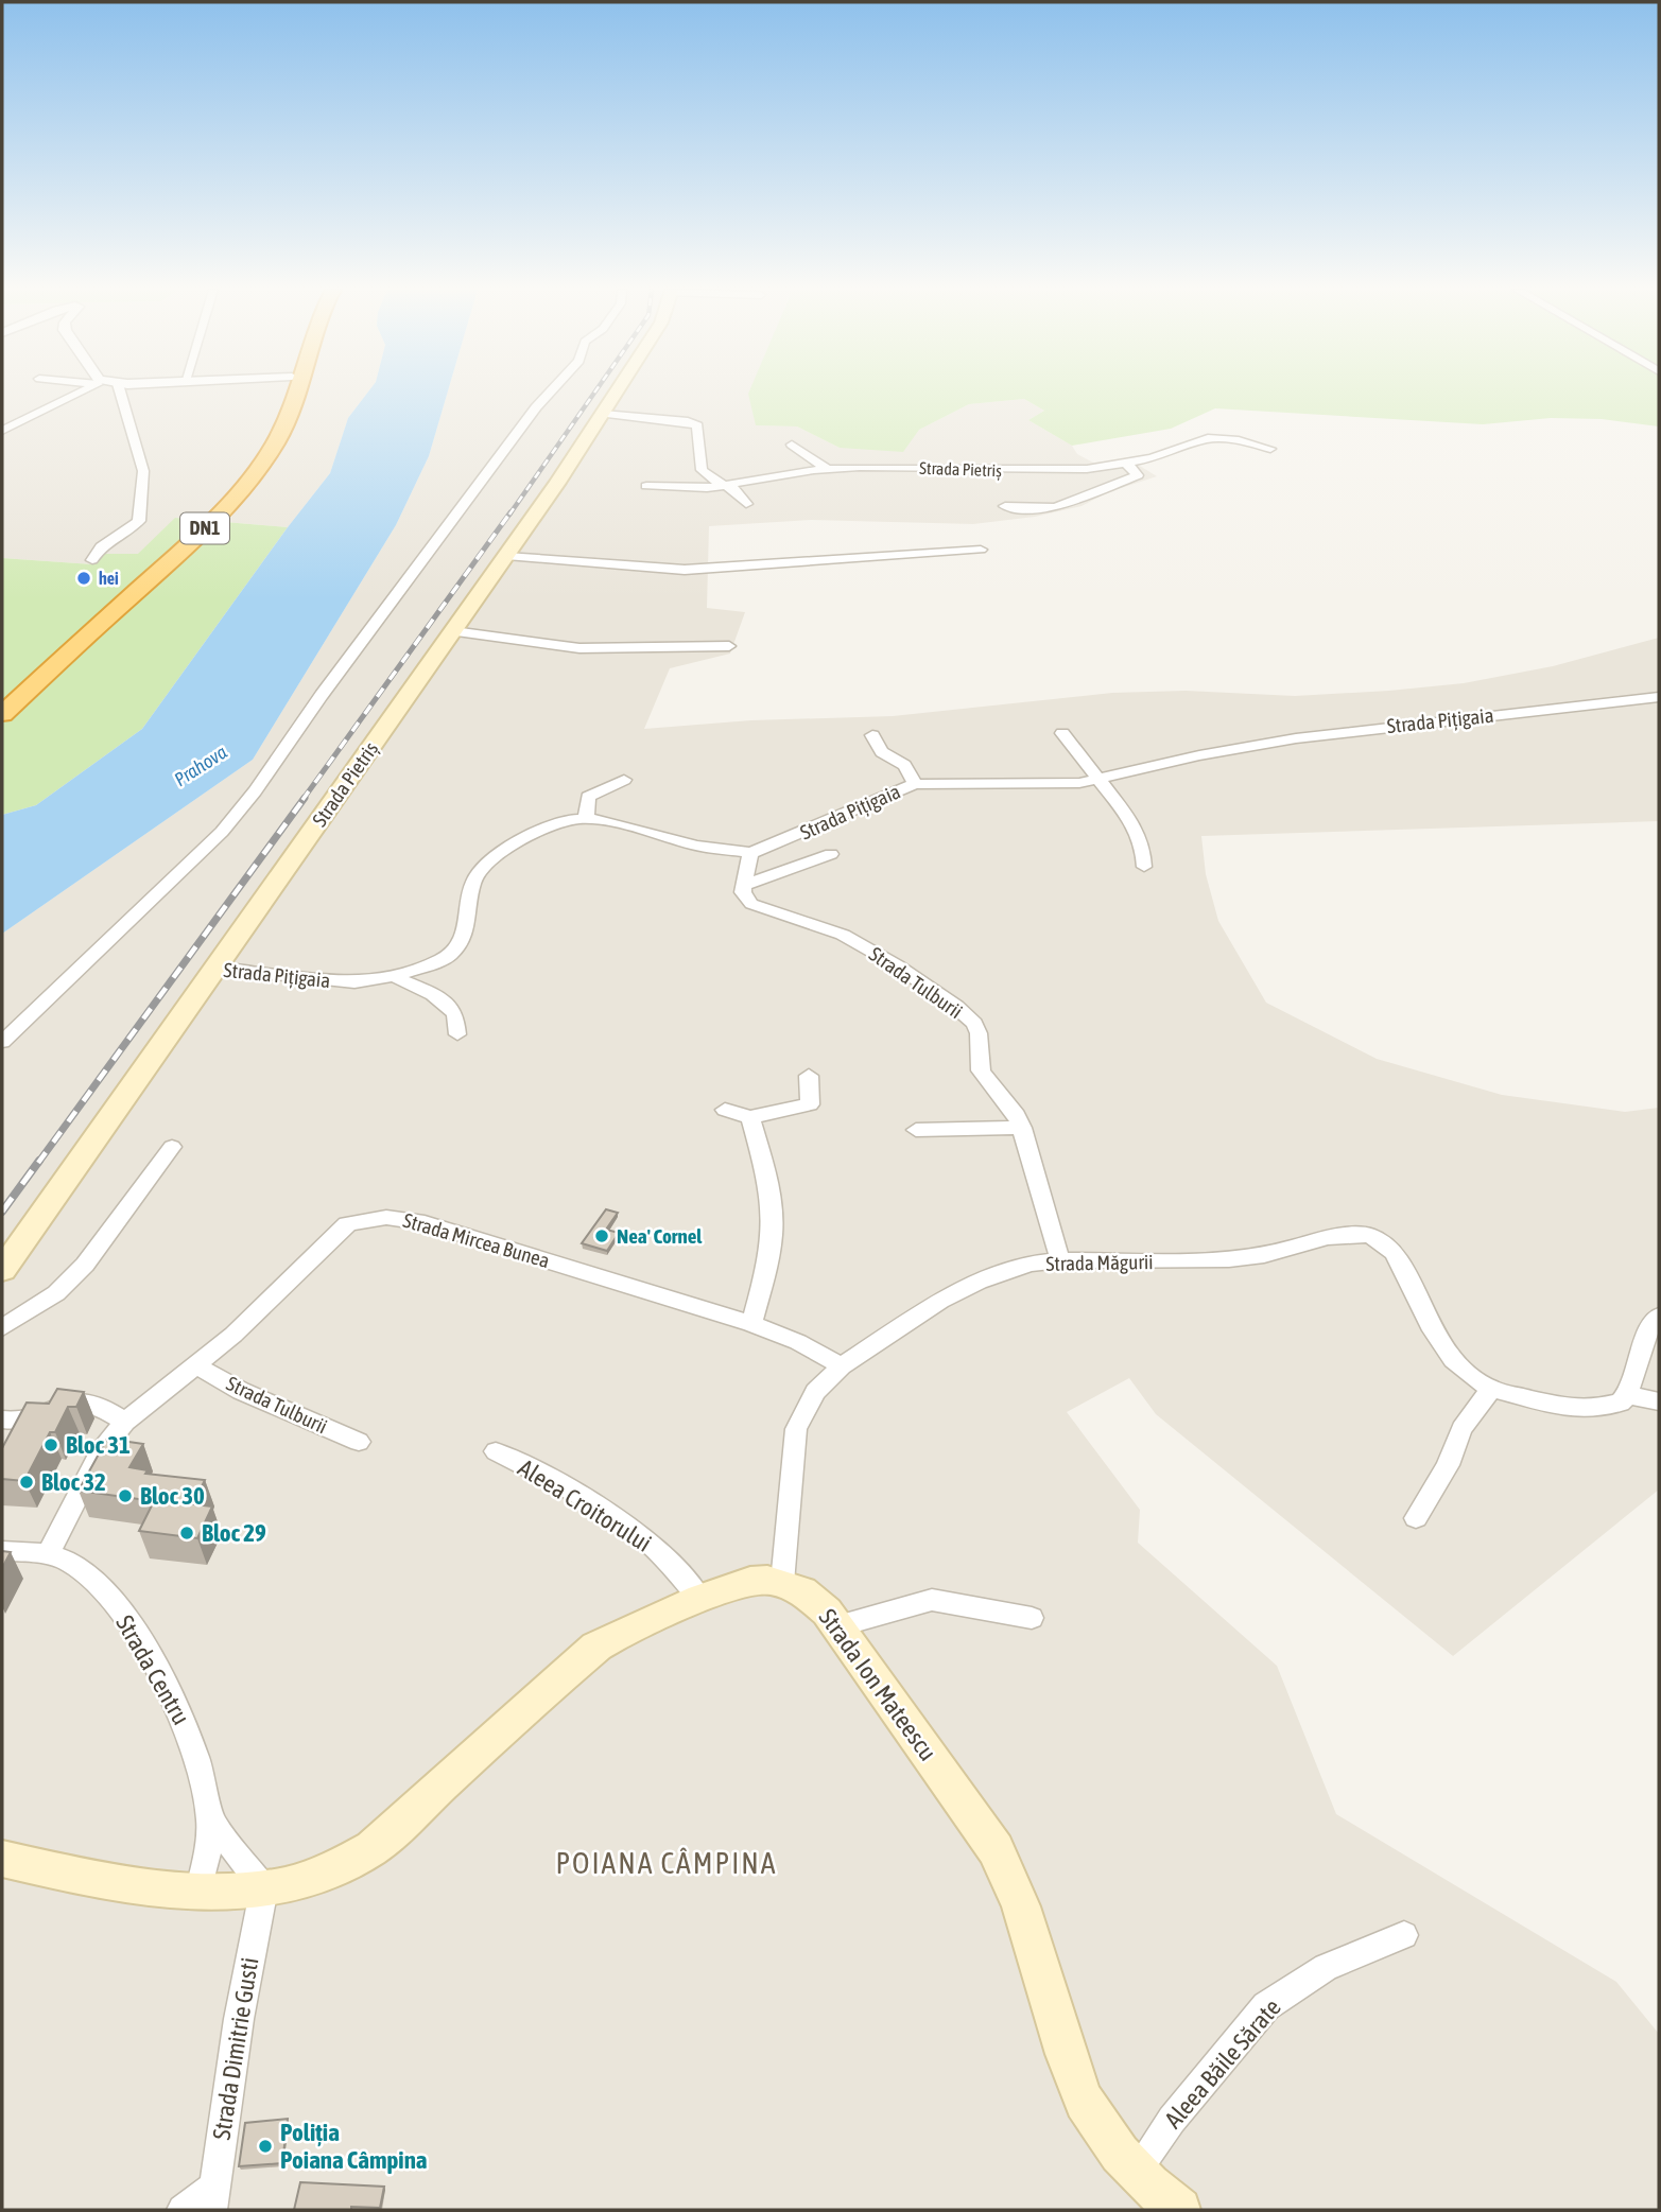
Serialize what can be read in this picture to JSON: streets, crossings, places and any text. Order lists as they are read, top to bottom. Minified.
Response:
{"streets":{"highway":["DN1"],"main road":["Strada Pietriș","Strada Ion Mateescu"],"street":["Strada Pițigaia","Strada Tulburii","Strada Mircea Bunea","Strada Măgurii","Aleea Croitorului","Strada Centru","Strada Dimitrie Gusti","Aleea Băile Sărate"]},"crossings":[["Strada Pietriș","Strada Pițigaia"],["Strada Tulburii","Strada Mircea Bunea"],["Strada Tulburii","Strada Măgurii"],["Strada Mircea Bunea","Strada Măgurii"],["Strada Măgurii","Strada Ion Mateescu"],["Aleea Croitorului","Strada Ion Mateescu"],["Strada Ion Mateescu","Strada Dimitrie Gusti"],["Strada Ion Mateescu","Aleea Băile Sărate"]],"districts":["POIANA CÂMPINA"],"water":["Prahova"],"places":["hei","Nea' Cornel","Bloc 31","Bloc 32","Bloc 30","Bloc 29","Poliția Poiana Câmpina"]}
